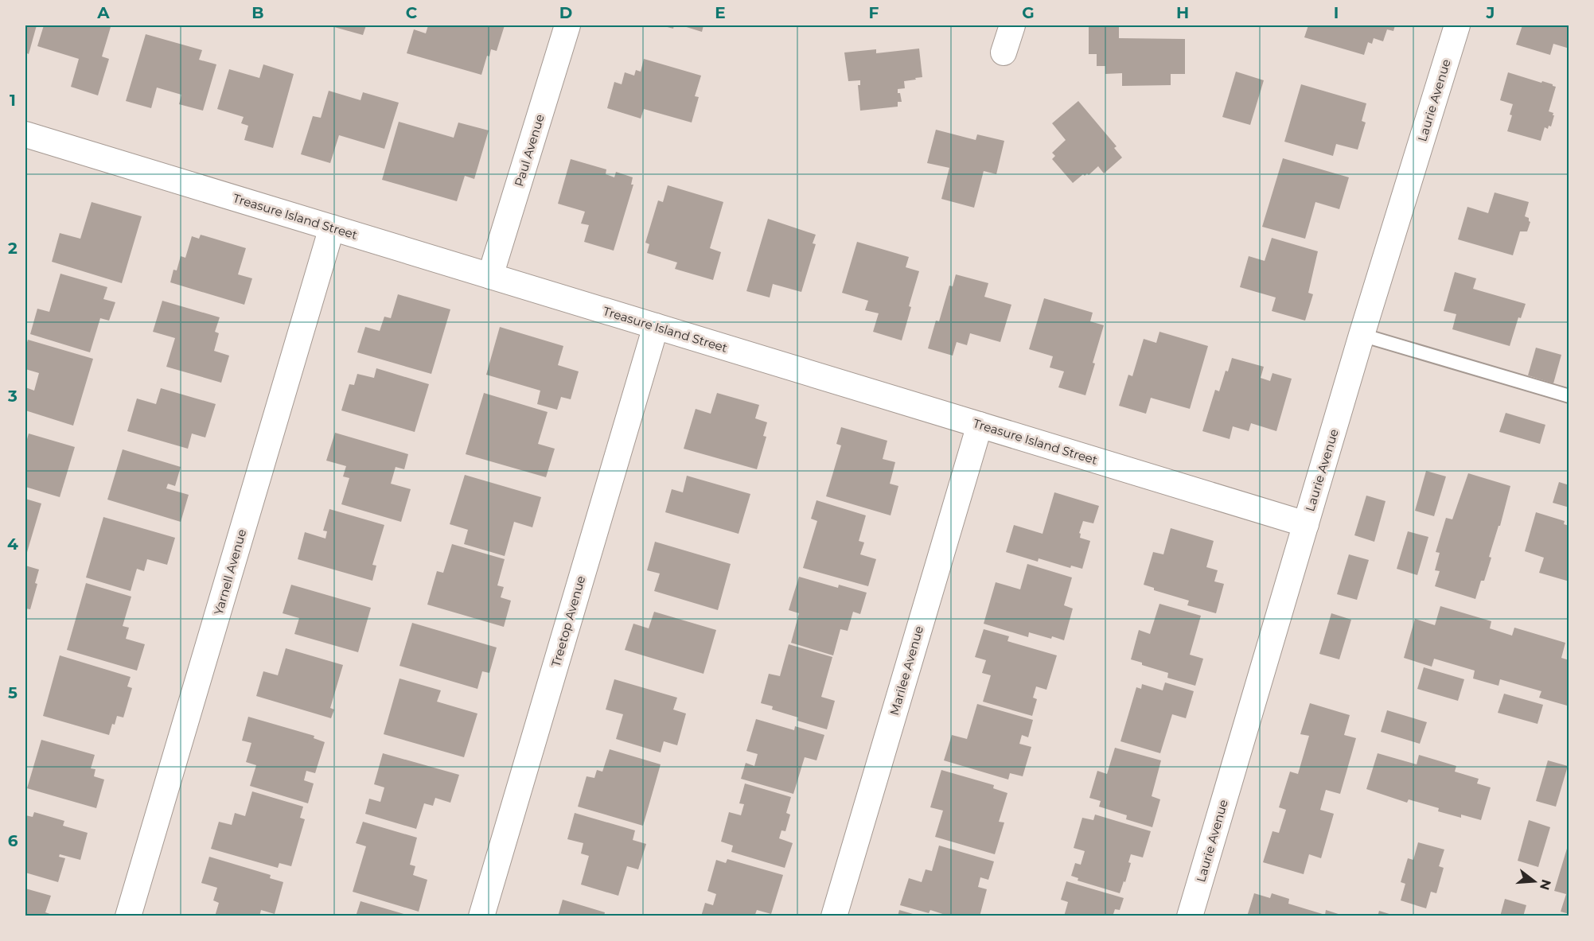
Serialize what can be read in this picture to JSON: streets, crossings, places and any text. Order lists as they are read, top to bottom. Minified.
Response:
{"streets":{"street":["Laurie Avenue","Paul Avenue","Treasure Island Street","Yarnell Avenue","Treetop Avenue","Marilee Avenue"]},"crossings":[["Laurie Avenue","Treasure Island Street"],["Paul Avenue","Treasure Island Street"],["Treasure Island Street","Yarnell Avenue"],["Treasure Island Street","Treetop Avenue"],["Treasure Island Street","Marilee Avenue"]],"north":"right","grid":{"columns":["A","B","C","D","E","F","G","H","I","J"],"rows":["1","2","3","4","5","6"]}}
